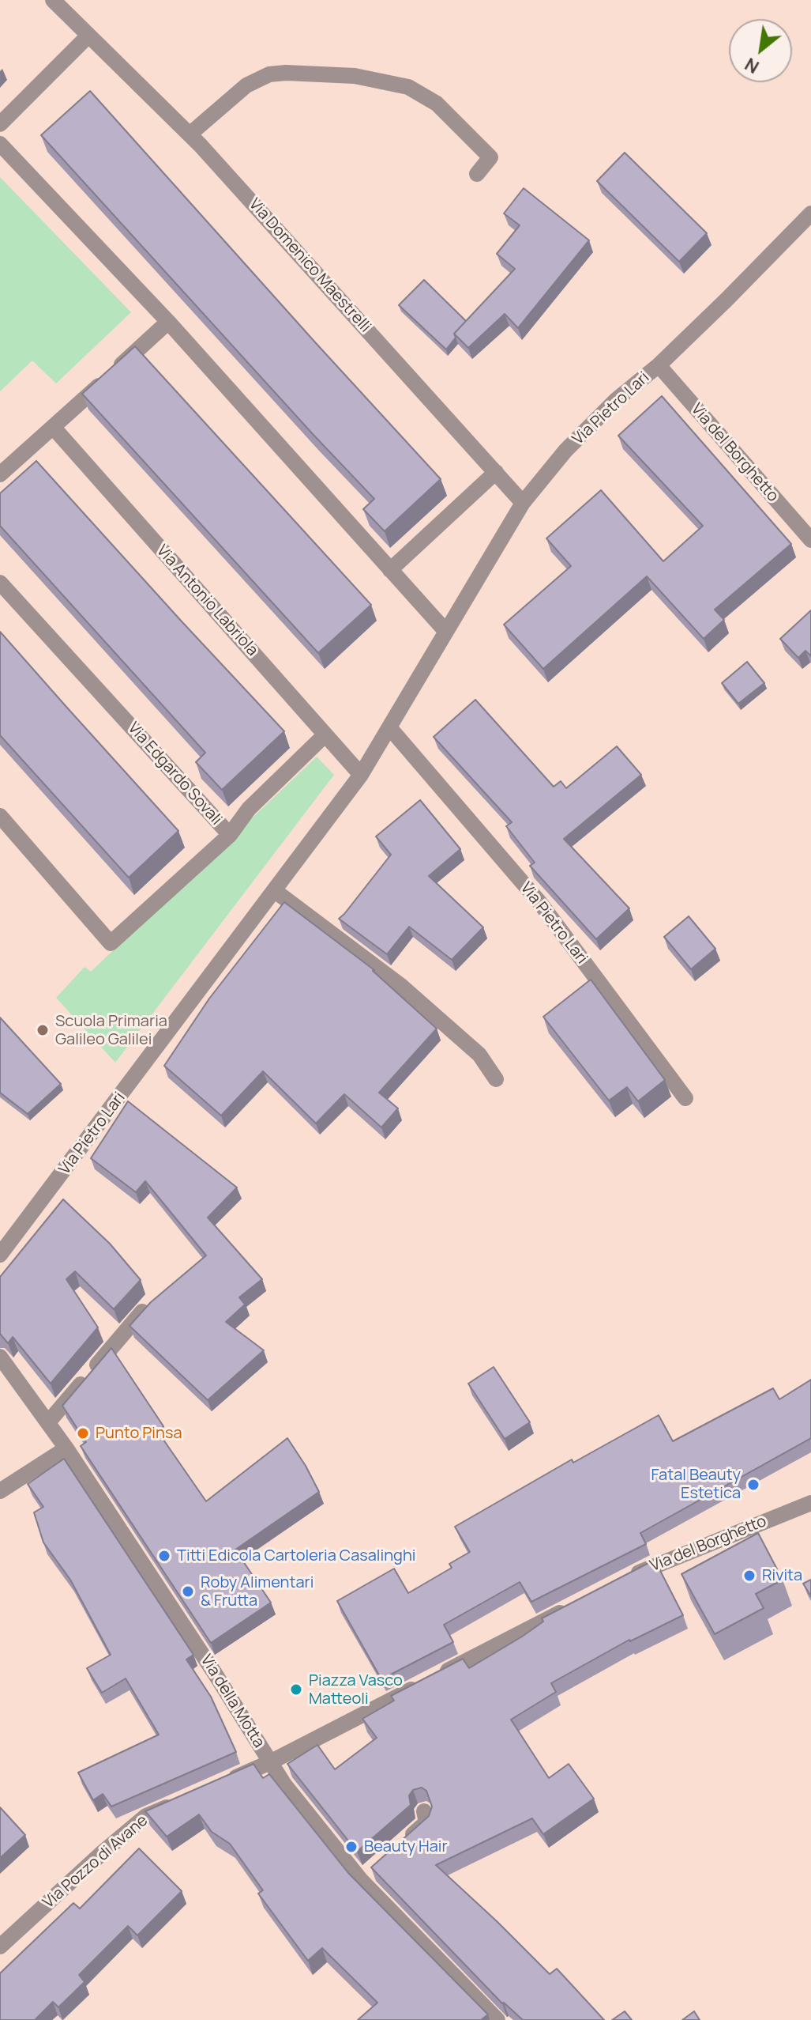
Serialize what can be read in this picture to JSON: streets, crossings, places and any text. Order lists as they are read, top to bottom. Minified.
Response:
{"streets":{"street":["Via Domenico Maestrelli","Via Pietro Lari","Via del Borghetto","Via Antonio Labriola","Via Edgardo Sovali","Via della Motta","Via Pozzo di Avane"]},"crossings":[["Via Domenico Maestrelli","Via Pietro Lari"],["Via Pietro Lari","Via del Borghetto"],["Via Pietro Lari","Via Antonio Labriola"]],"places":["Scuola Primaria Galileo Galilei","Punto Pinsa","Fatal Beauty Estetica","Titti Edicola Cartoleria Casalinghi","Rivita","Roby Alimentari & Frutta","Piazza Vasco Matteoli","Beauty Hair"],"north":"bottom left"}
